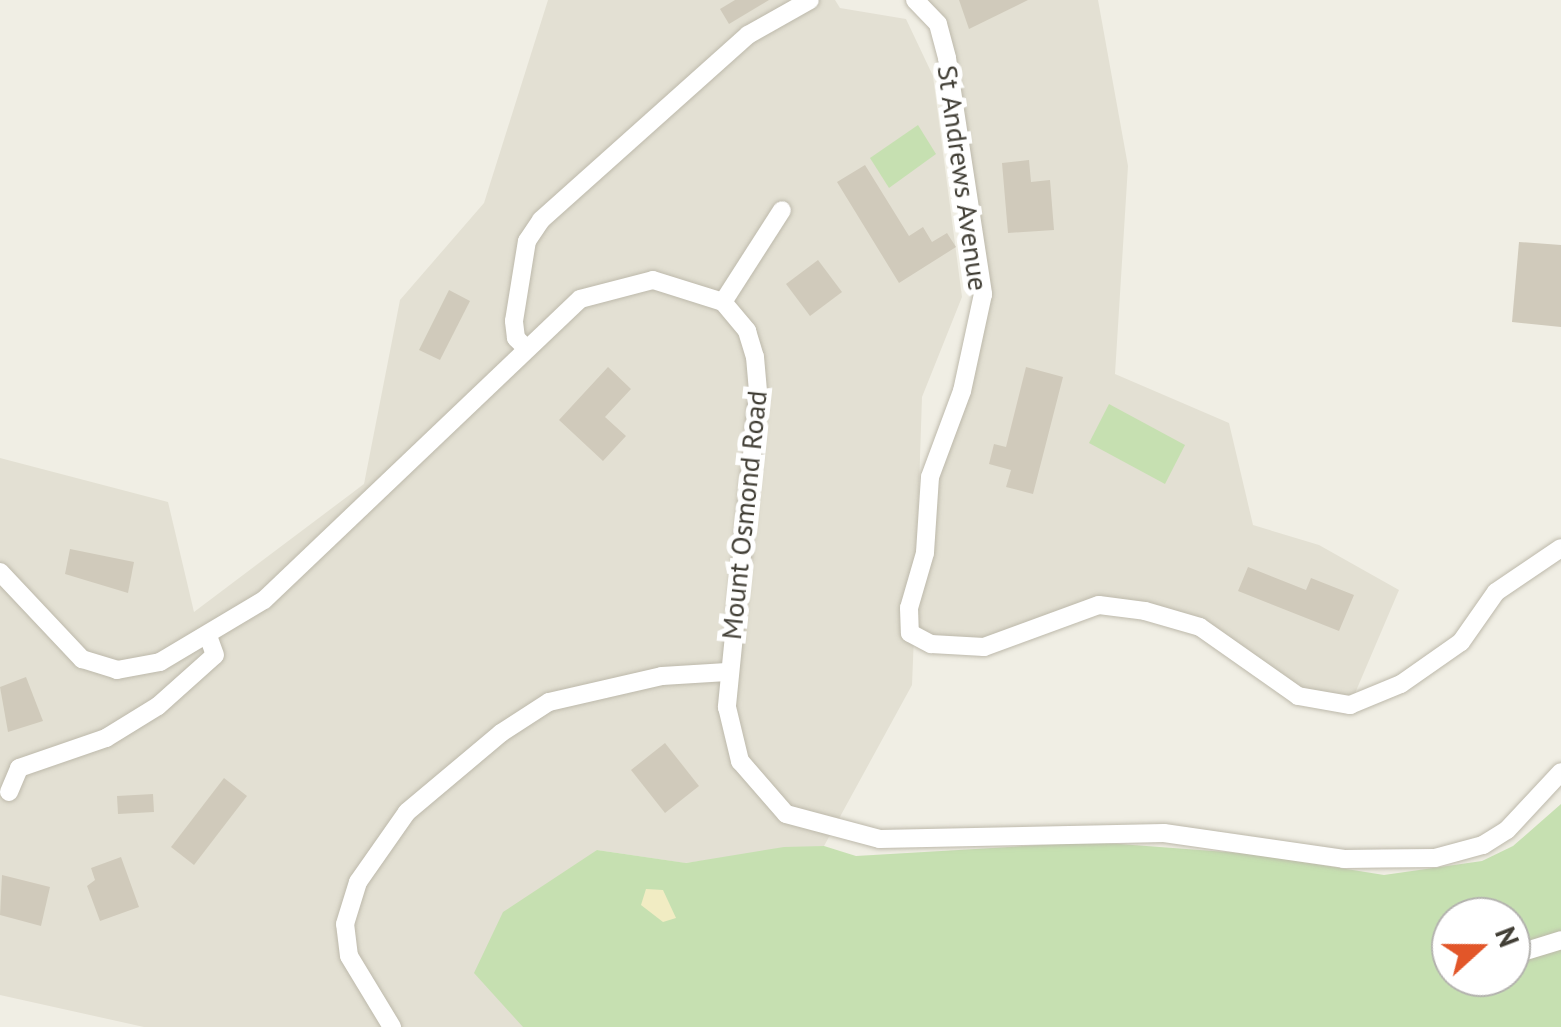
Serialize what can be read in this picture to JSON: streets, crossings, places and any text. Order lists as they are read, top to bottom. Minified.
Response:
{"streets":{"street":["St Andrews Avenue","Mount Osmond Road"]},"north":"right"}
